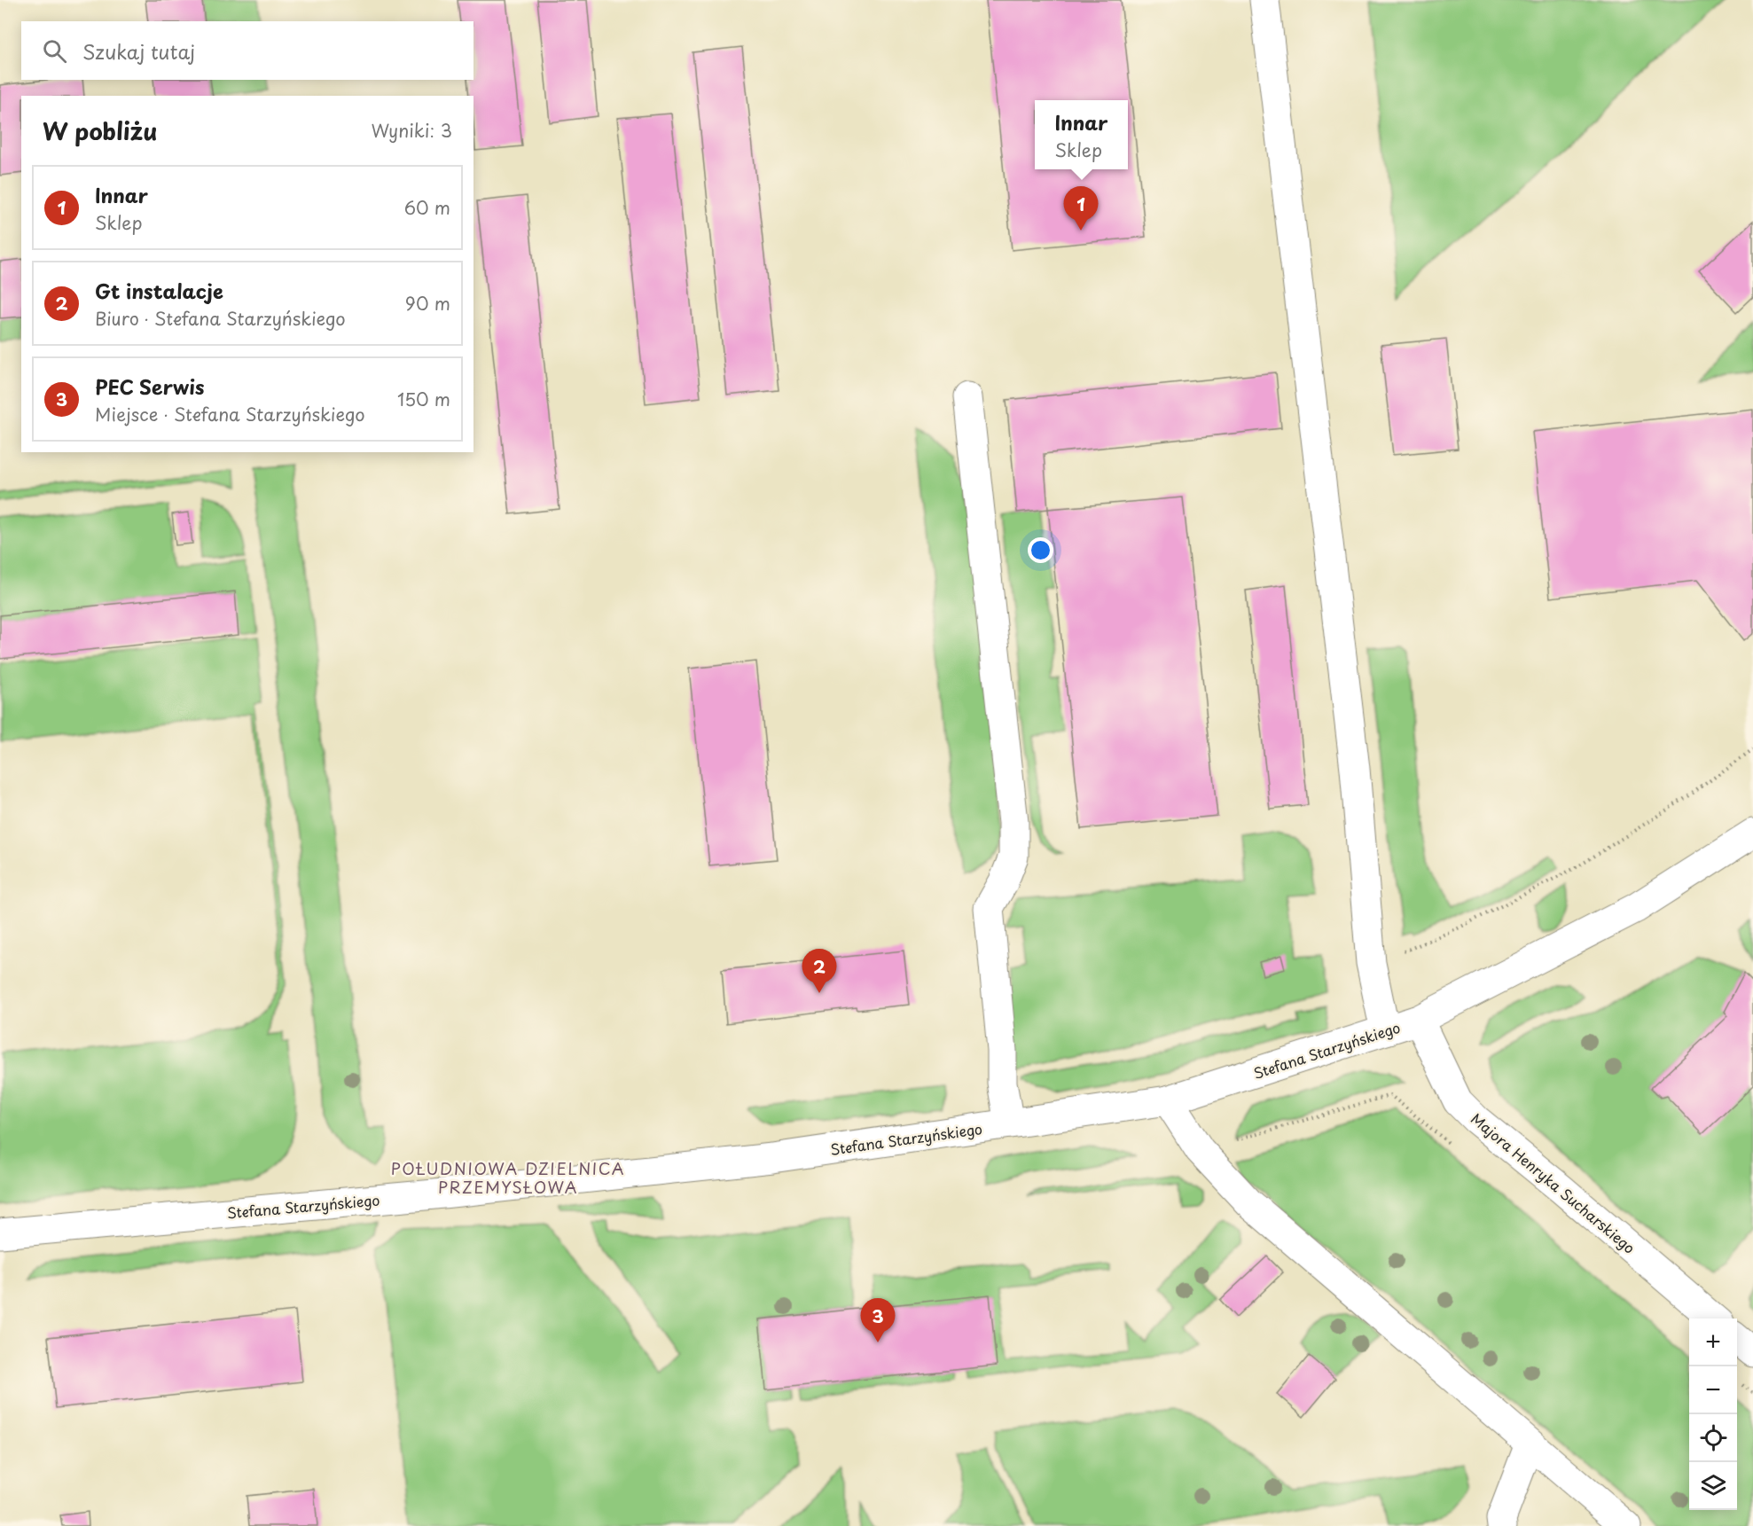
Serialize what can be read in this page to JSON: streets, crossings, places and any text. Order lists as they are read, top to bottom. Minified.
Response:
{"streets":{"street":["Stefana Starzyńskiego","Majora Henryka Sucharskiego"]},"crossings":[["Stefana Starzyńskiego","Majora Henryka Sucharskiego"]],"districts":["POŁUDNIOWA DZIELNICA PRZEMYSŁOWA"],"page":{"search":"Szukaj tutaj","heading":["W pobliżu","Wyniki: 3"],"popup":["Innar","Sklep"],"list":[{"mark":"1","name":"Innar","note":"Sklep","value":"60 m"},{"mark":"2","name":"Gt instalacje","note":"Biuro · Stefana Starzyńskiego","value":"90 m"},{"mark":"3","name":"PEC Serwis","note":"Miejsce · Stefana Starzyńskiego","value":"150 m"}],"pins":["1","2","3"],"map_buttons":["+","−"]}}
